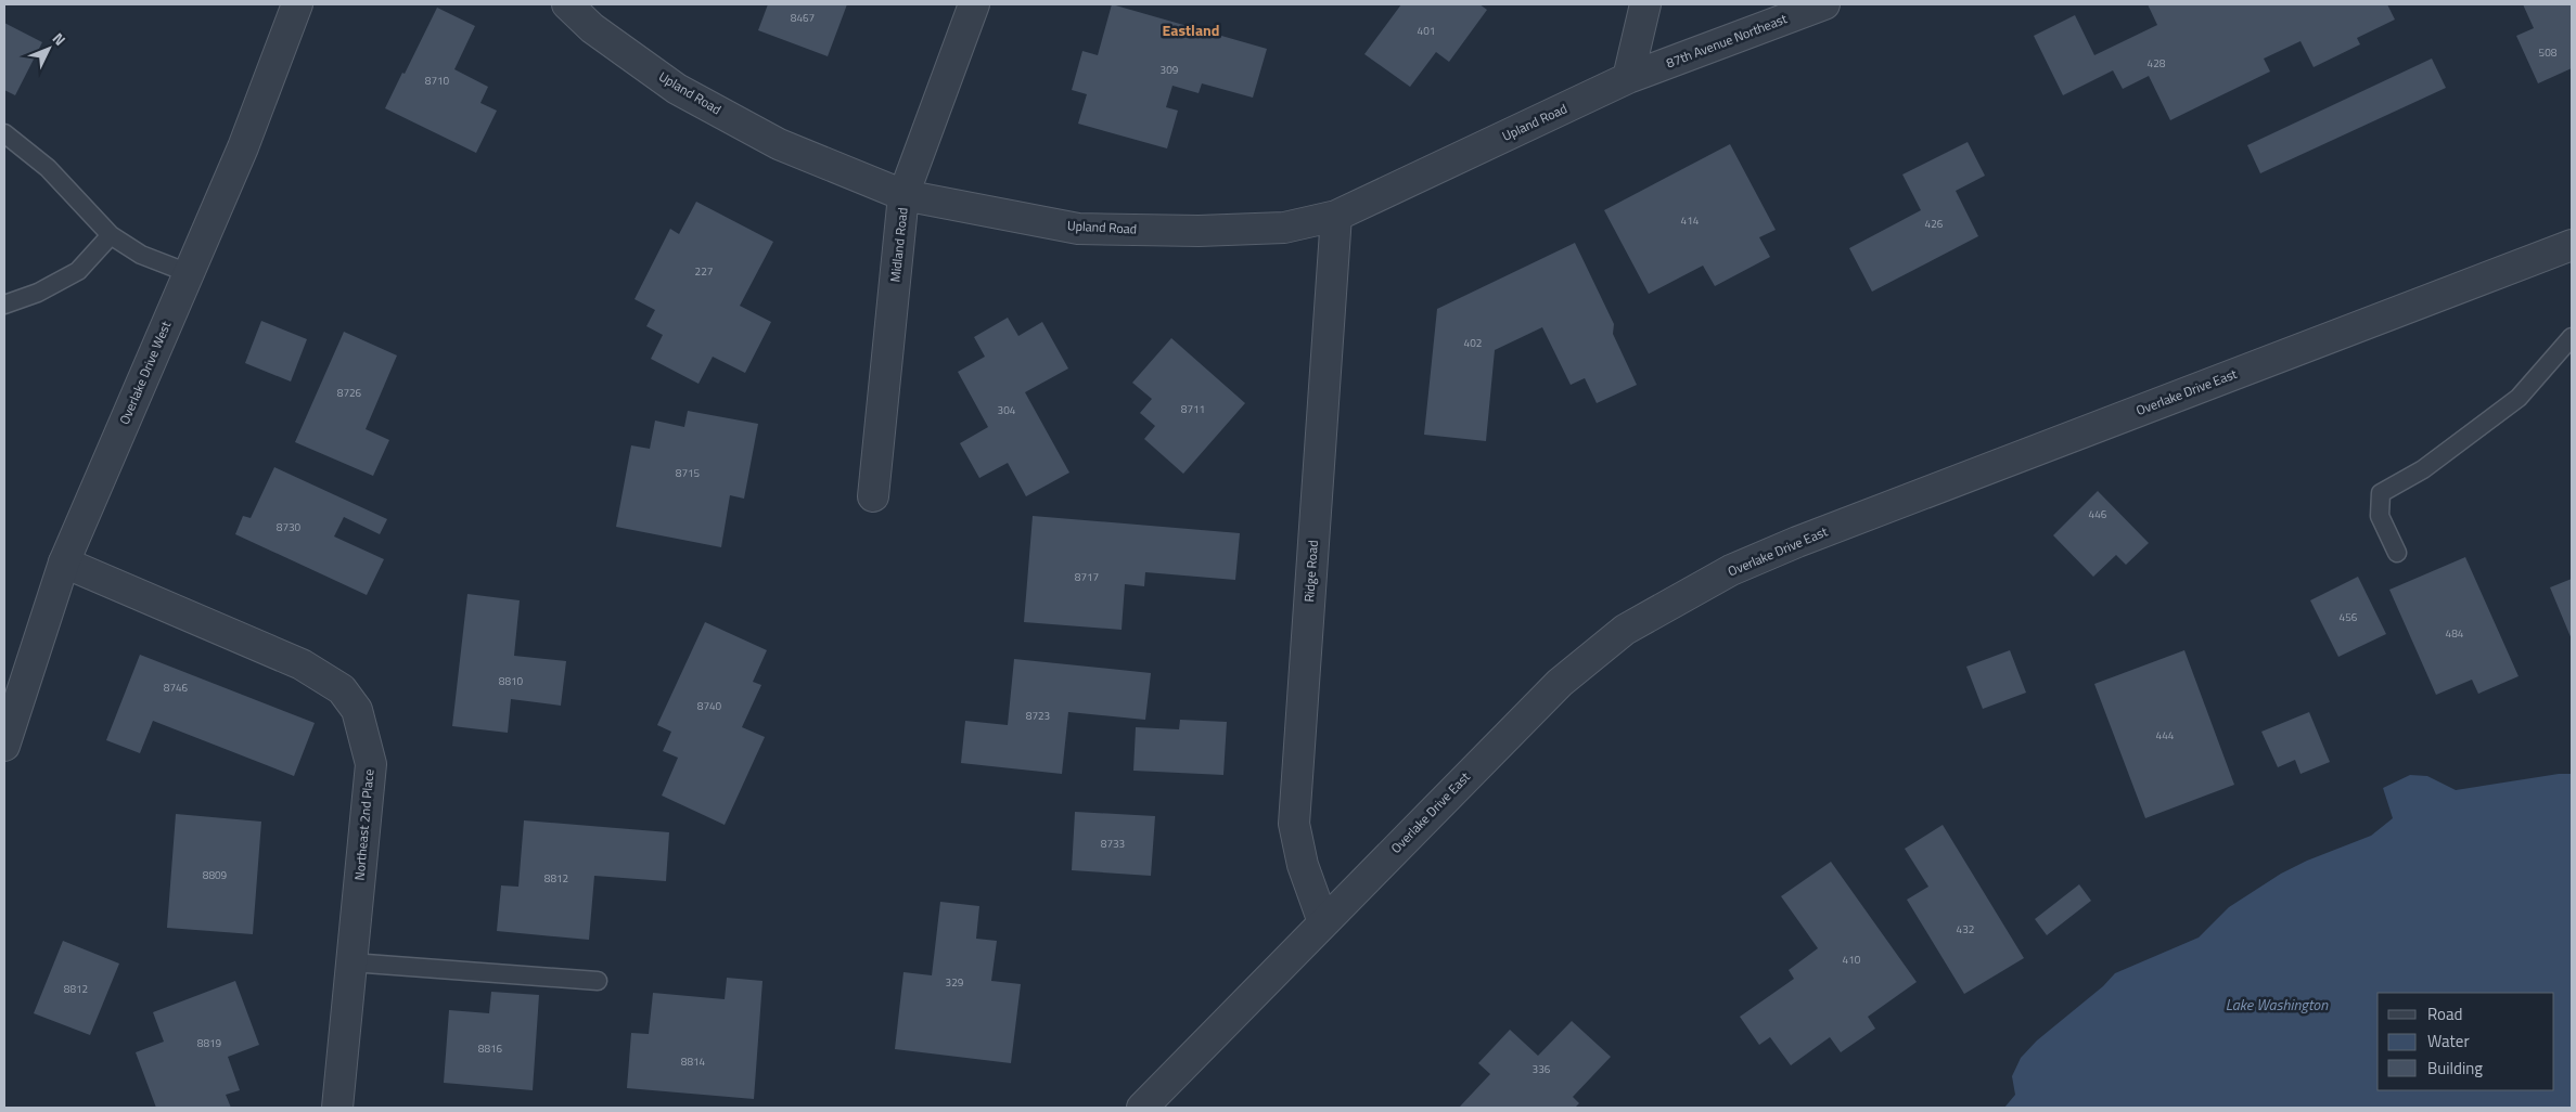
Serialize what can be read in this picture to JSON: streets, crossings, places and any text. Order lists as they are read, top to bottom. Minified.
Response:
{"streets":{"street":["87th Avenue Northeast","Upland Road","Midland Road","Overlake Drive West","Overlake Drive East","Ridge Road","Northeast 2nd Place"]},"crossings":[["87th Avenue Northeast","Upland Road"],["Upland Road","Midland Road"],["Upland Road","Ridge Road"],["Overlake Drive West","Northeast 2nd Place"],["Overlake Drive East","Ridge Road"]],"districts":["Eastland"],"water":["Lake Washington"],"house_numbers":["8467","401","508","428","309","8710","414","426","227","402","8726","8711","304","8715","446","8730","8717","456","484","8810","8746","8740","8723","444","8733","8809","8812","432","410","329","8812","8819","8816","8814","336"],"legend":["Road","Water","Building"],"north":"top right"}
